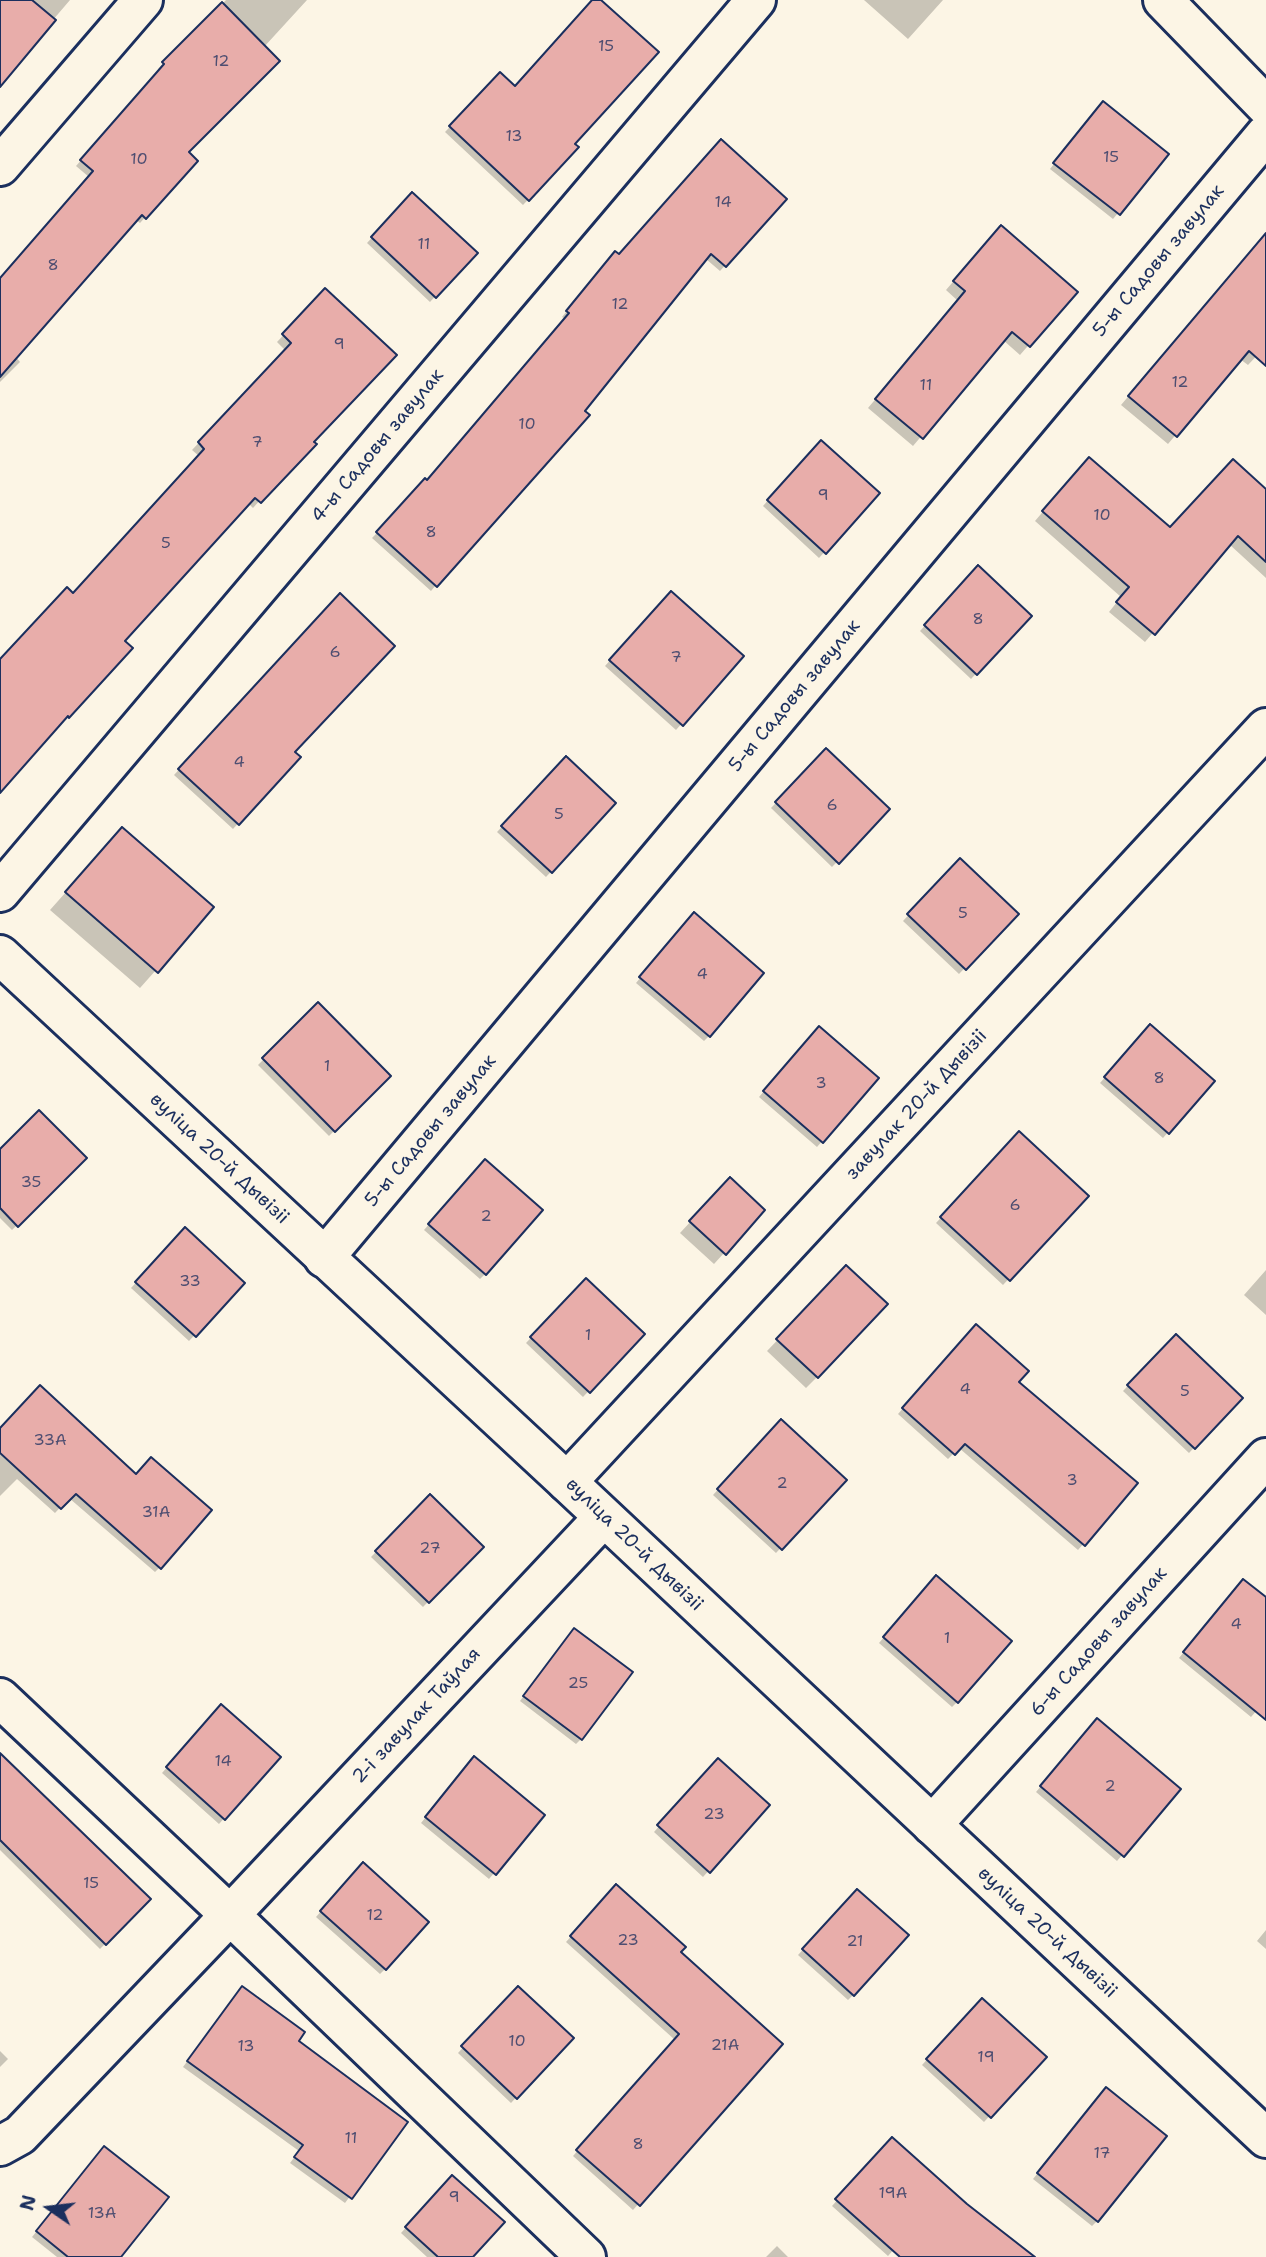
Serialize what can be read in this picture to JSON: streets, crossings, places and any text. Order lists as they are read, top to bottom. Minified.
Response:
{"streets":{"street":["5-ы Садовы завулак","4-ы Садовы завулак","завулак 20-й Дывізіі","вуліца 20-й Дывізіі","6-ы Садовы завулак","2-і завулак Таўлая"]},"crossings":[["5-ы Садовы завулак","вуліца 20-й Дывізіі"],["завулак 20-й Дывізіі","вуліца 20-й Дывізіі"],["вуліца 20-й Дывізіі","6-ы Садовы завулак"],["вуліца 20-й Дывізіі","2-і завулак Таўлая"]],"house_numbers":["15","12","13","15","10","14","11","8","12","9","12","11","10","7","9","10","8","5","8","6","7","4","6","5","5","4","1","8","3","35","6","2","33","1","4","5","33А","3","2","31А","27","4","1","25","14","2","23","15","12","23","21","10","21А","13","19","11","8","17","19А","9","13А"],"north":"left"}
